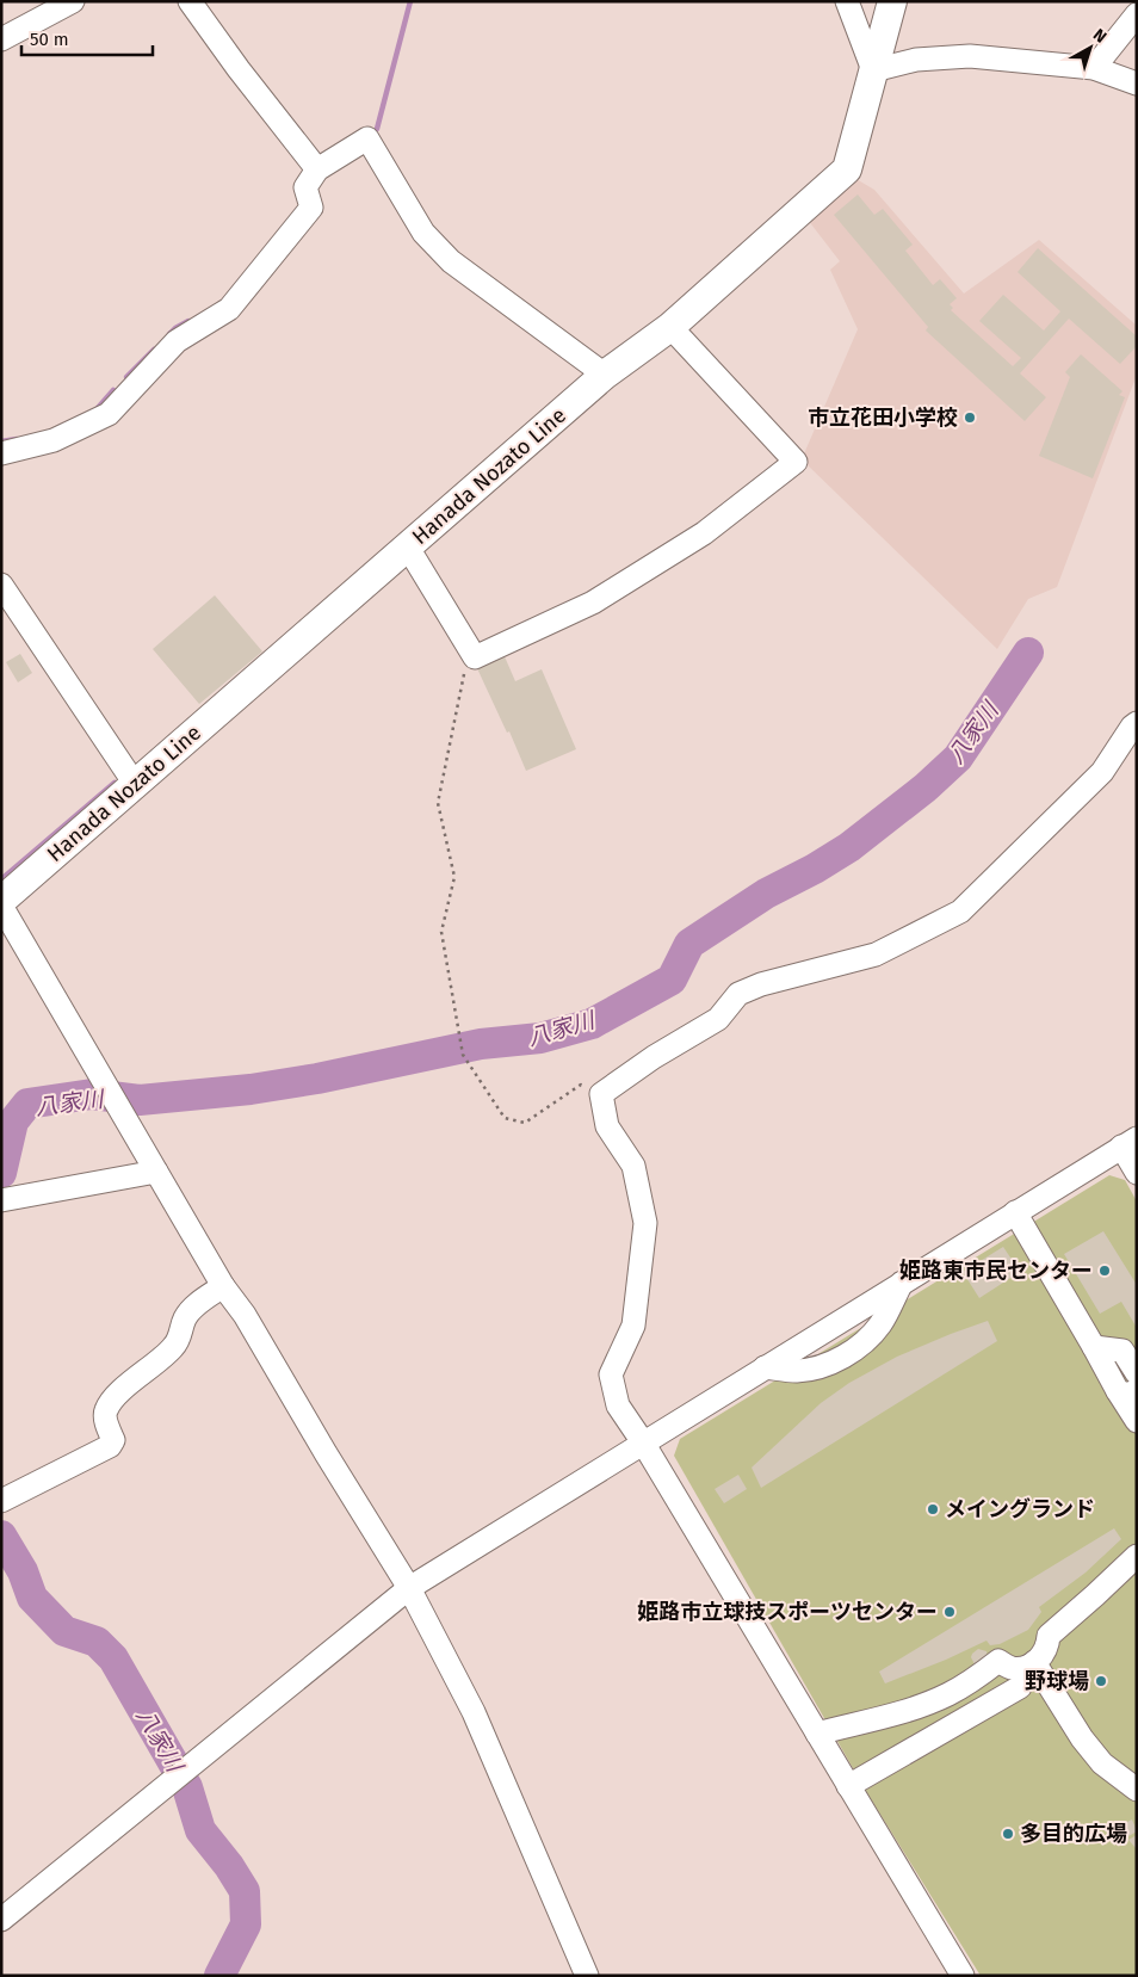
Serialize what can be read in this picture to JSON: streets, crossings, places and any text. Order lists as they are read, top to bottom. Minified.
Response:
{"streets":{"main road":["Hanada Nozato Line"]},"water":["八家川"],"places":["市立花田小学校","姫路東市民センター","メイングランド","姫路市立球技スポーツセンター","野球場","多目的広場"],"scale_bar":"50 m","north":"top right"}
